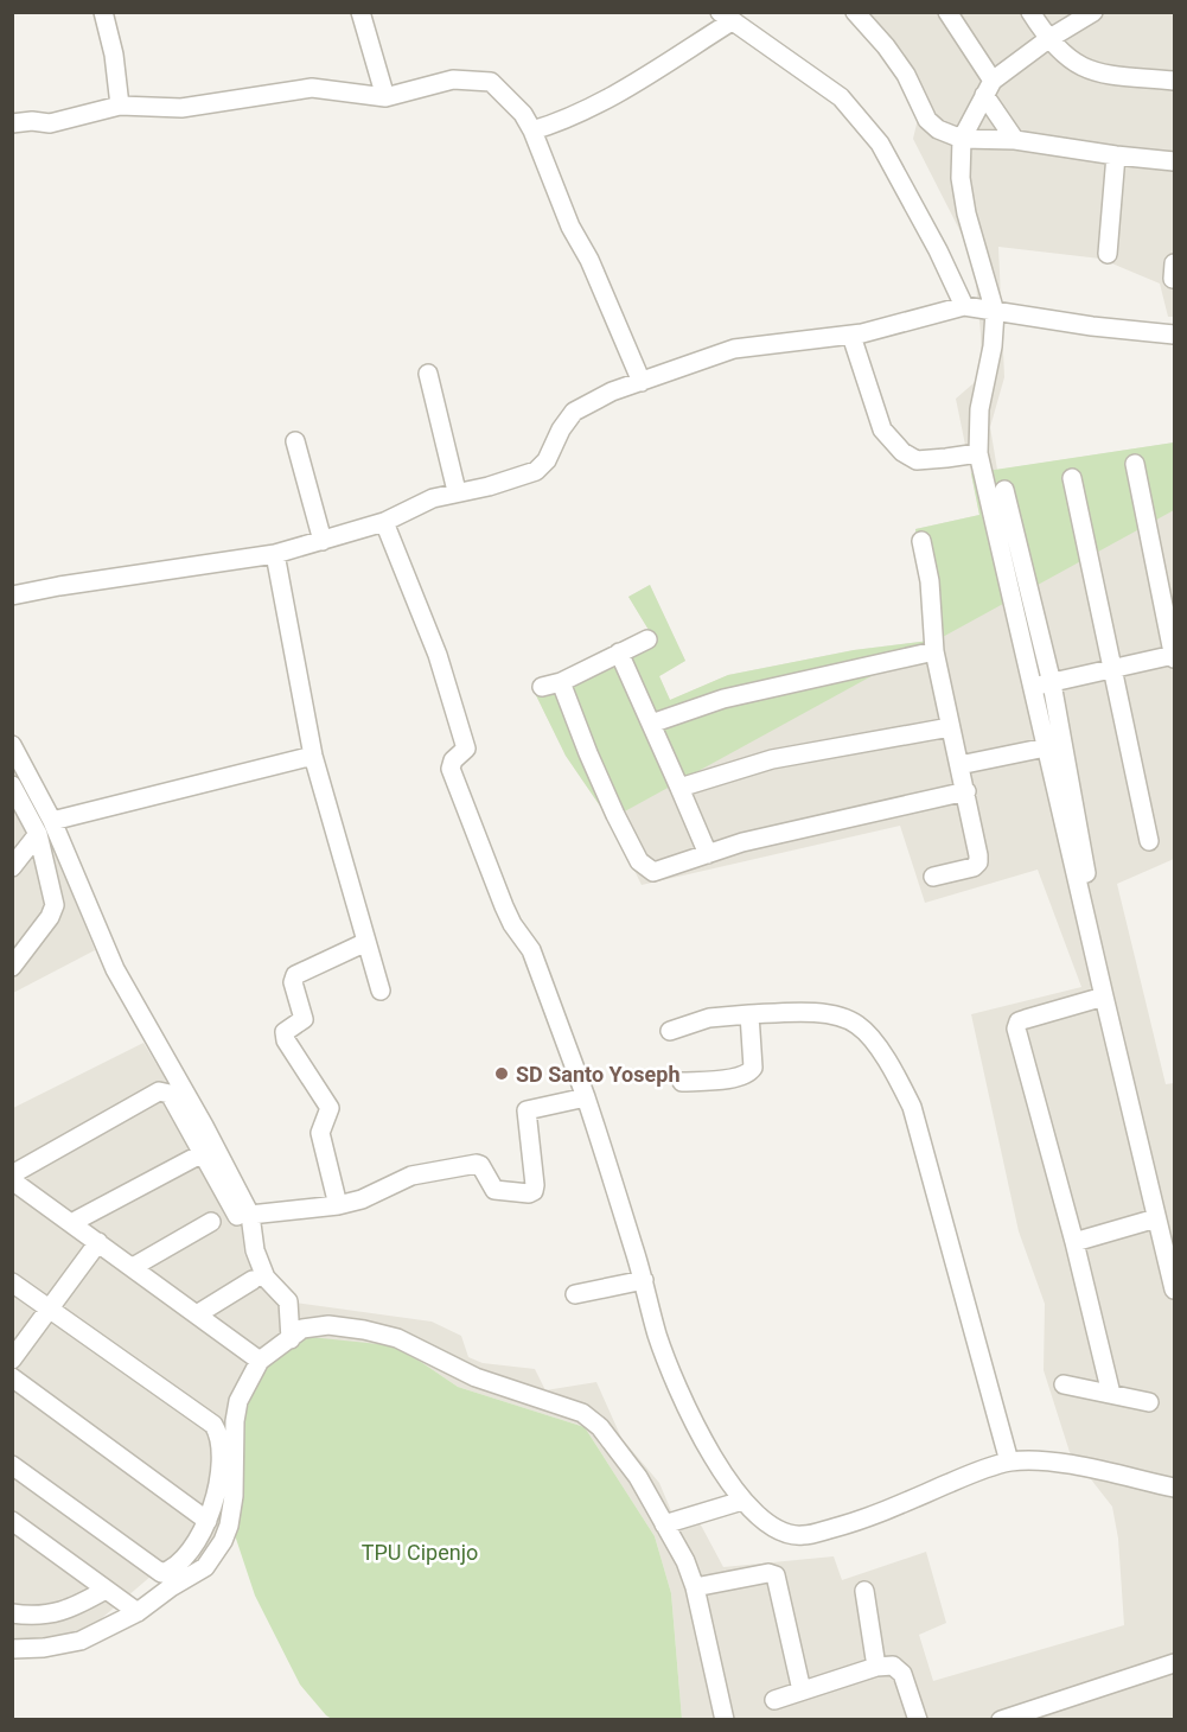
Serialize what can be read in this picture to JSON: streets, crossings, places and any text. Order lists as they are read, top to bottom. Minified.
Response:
{"parks":["TPU Cipenjo"],"places":["SD Santo Yoseph"]}
